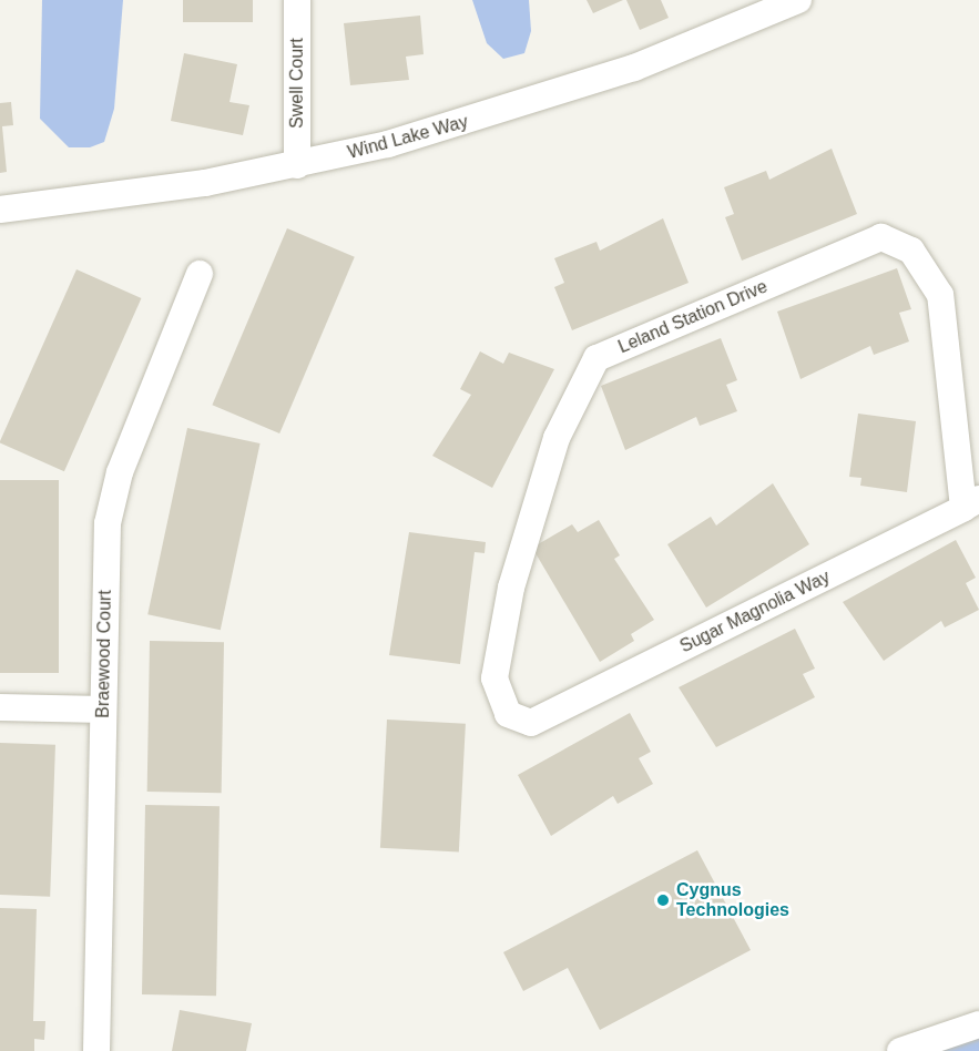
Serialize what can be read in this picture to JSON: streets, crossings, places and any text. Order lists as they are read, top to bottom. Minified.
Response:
{"streets":{"street":["Swell Court","Wind Lake Way","Leland Station Drive","Sugar Magnolia Way","Braewood Court"]},"crossings":[["Swell Court","Wind Lake Way"],["Leland Station Drive","Sugar Magnolia Way"]],"places":["Cygnus Technologies"]}
